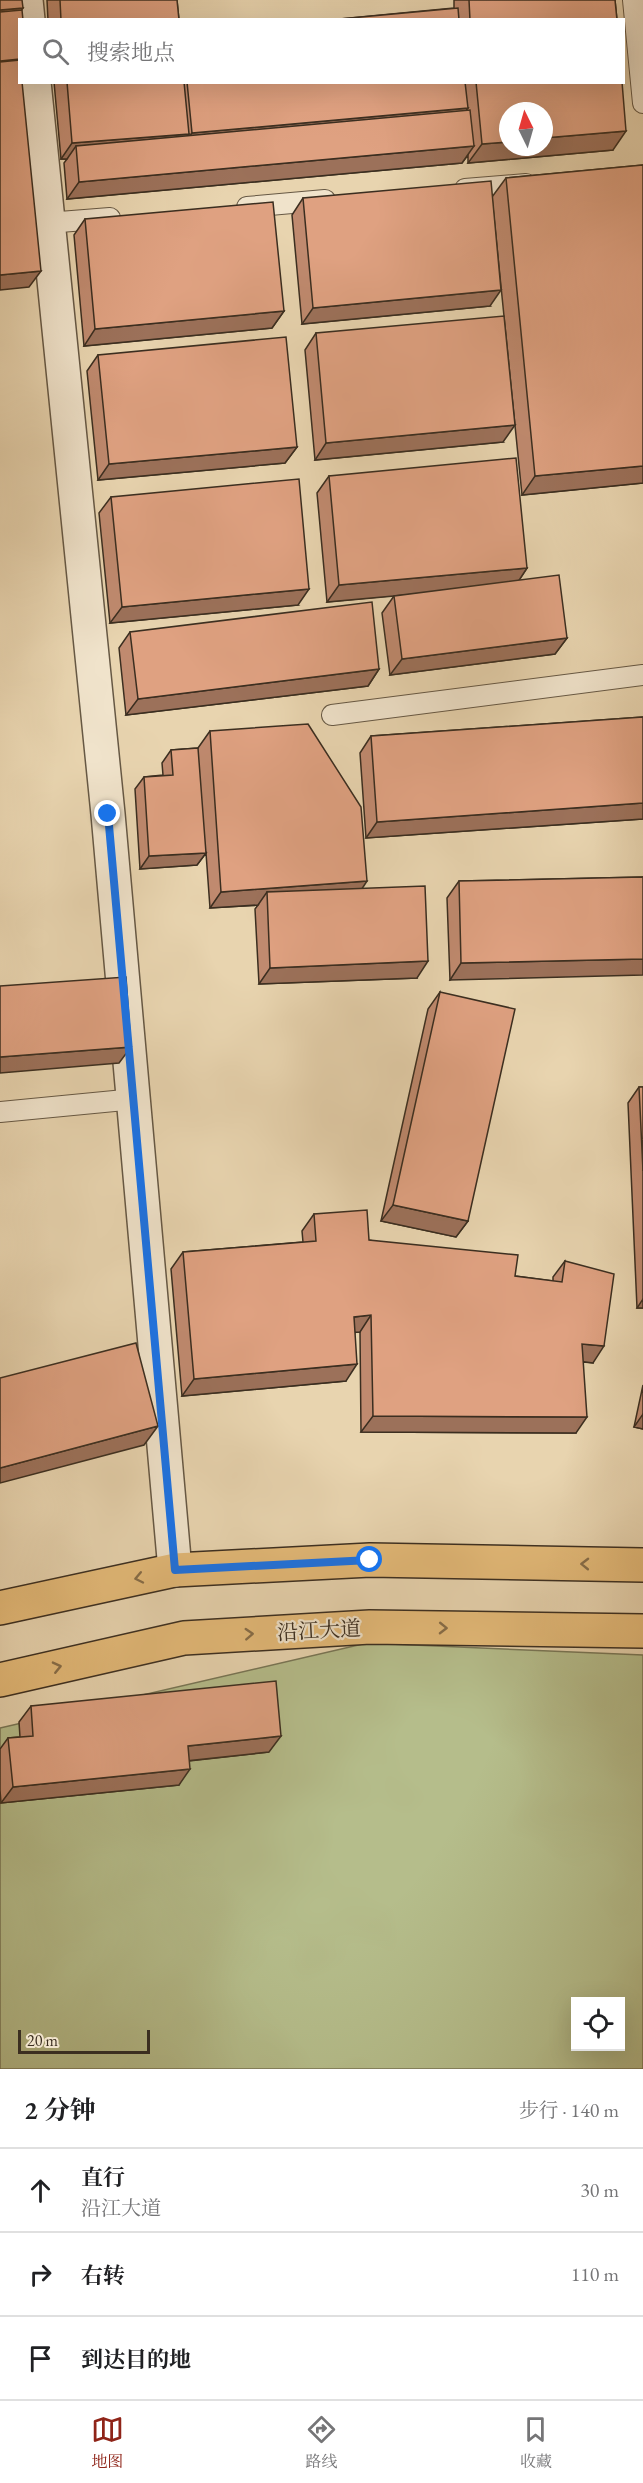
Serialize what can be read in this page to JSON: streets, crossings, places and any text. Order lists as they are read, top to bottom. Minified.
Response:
{"streets":{"main road":["沿江大道"]},"scale_bar":"20 m","north":"top","page":{"search":"搜索地点","scale":"20 m","heading":["2 分钟","步行 · 140 m"],"list":[["直行","沿江大道","30 m"],["右转","110 m"],"到达目的地"],"nav":["地图","路线","收藏"]}}
